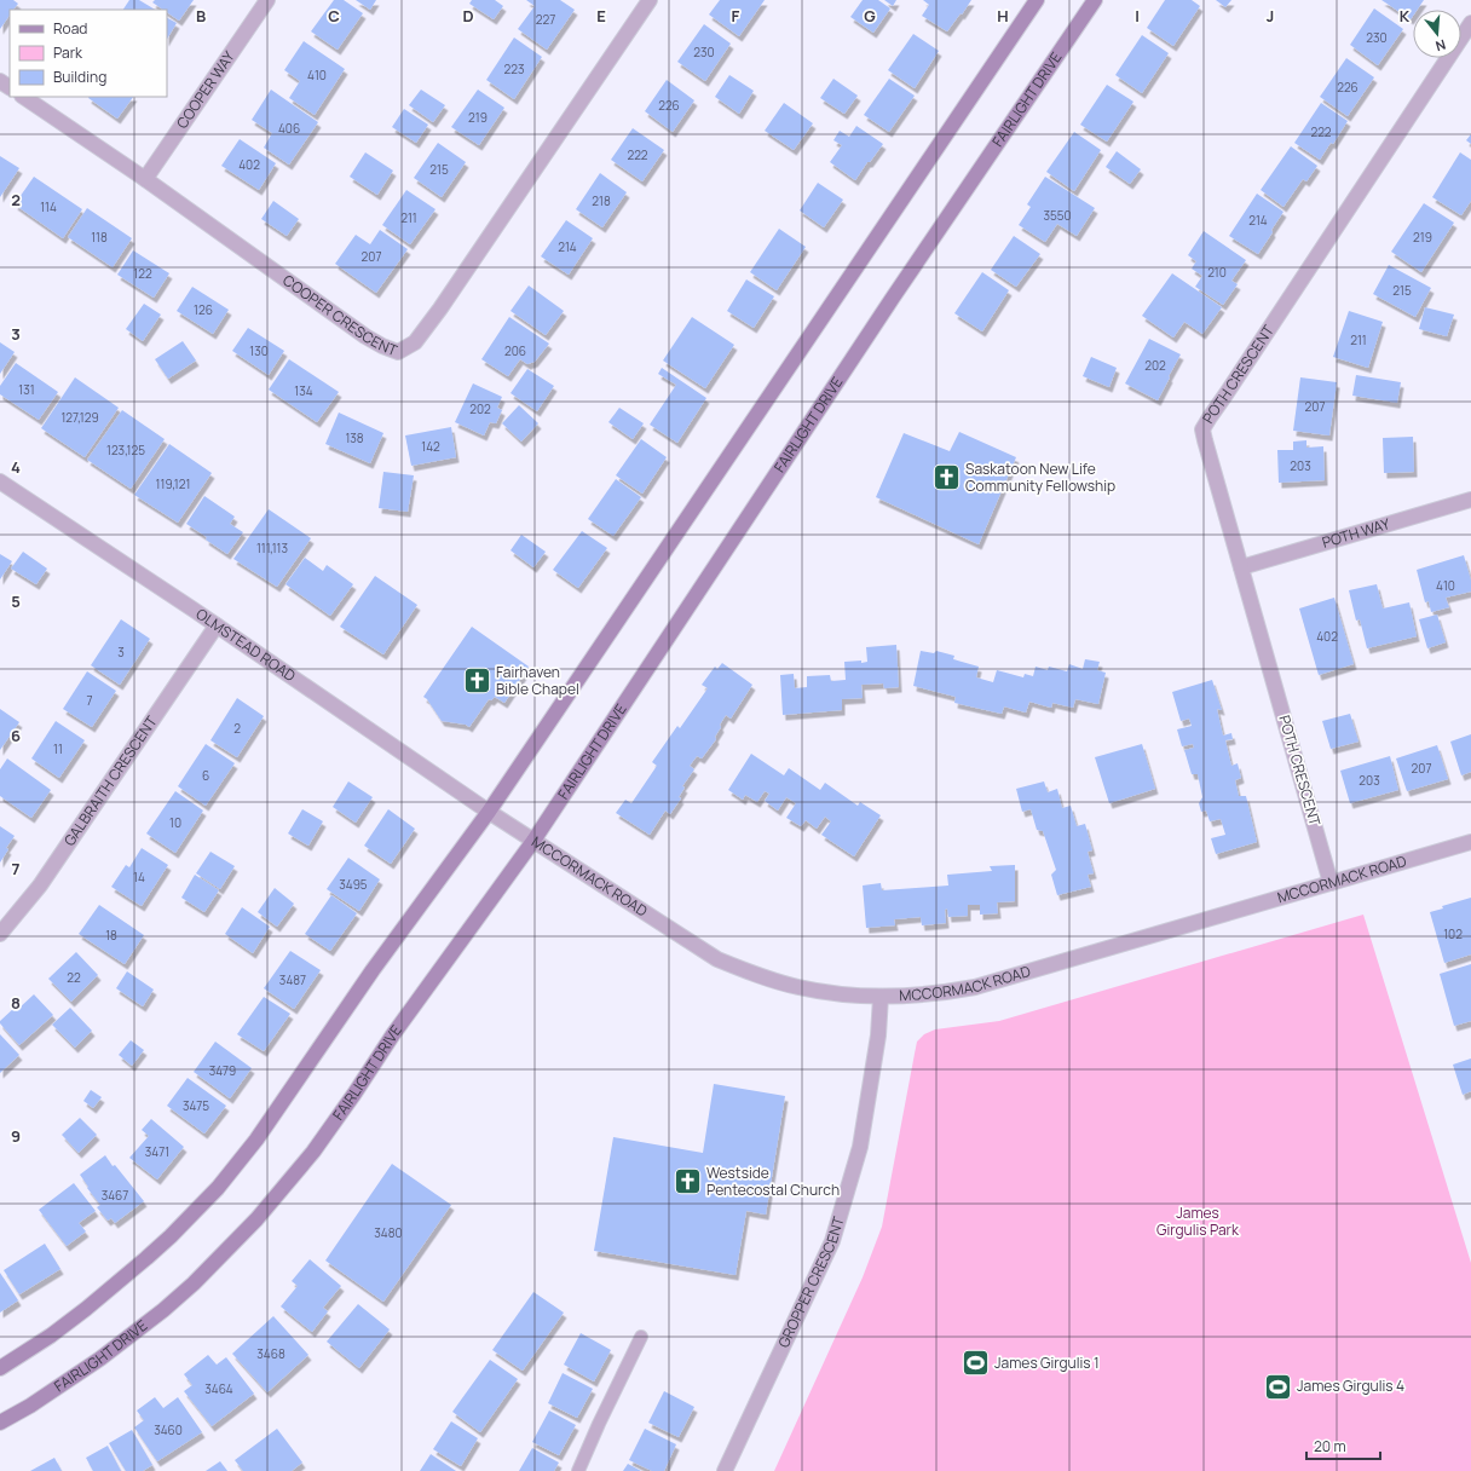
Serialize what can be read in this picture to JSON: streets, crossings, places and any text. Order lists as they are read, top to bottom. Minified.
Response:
{"streets":{"main road":["FAIRLIGHT DRIVE"],"street":["COOPER WAY","COOPER CRESCENT","POTH CRESCENT","POTH WAY","OLMSTEAD ROAD","GALBRAITH CRESCENT","MCCORMACK ROAD","GROPPER CRESCENT"]},"crossings":[["COOPER WAY","COOPER CRESCENT"],["FAIRLIGHT DRIVE","MCCORMACK ROAD"],["POTH CRESCENT","POTH WAY"],["POTH CRESCENT","MCCORMACK ROAD"],["OLMSTEAD ROAD","GALBRAITH CRESCENT"],["OLMSTEAD ROAD","MCCORMACK ROAD"],["MCCORMACK ROAD","GROPPER CRESCENT"]],"parks":["James Girgulis Park"],"places":{"church":["Saskatoon New Life Community Fellowship","Fairhaven Bible Chapel","Westside Pentecostal Church"],"sports":["James Girgulis 1","James Girgulis 4"]},"house_numbers":["227","230","230","223","410","226","226","219","406","222","222","402","215","218","114","3550","211","214","118","219","214","207","210","122","215","126","211","130","206","202","131","134","207","202","127,129","138","142","123,125","203","119,121","111,113","410","402","3","7","2","11","207","6","203","10","14","3495","102","18","22","3487","3479","3475","3471","3467","3480","3468","3464","3460"],"legend":["Road","Park","Building"],"scale_bar":"20 m","north":"bottom","grid":{"columns":["B","C","D","E","F","G","H","I","J","K"],"rows":["2","3","4","5","6","7","8","9"]}}
